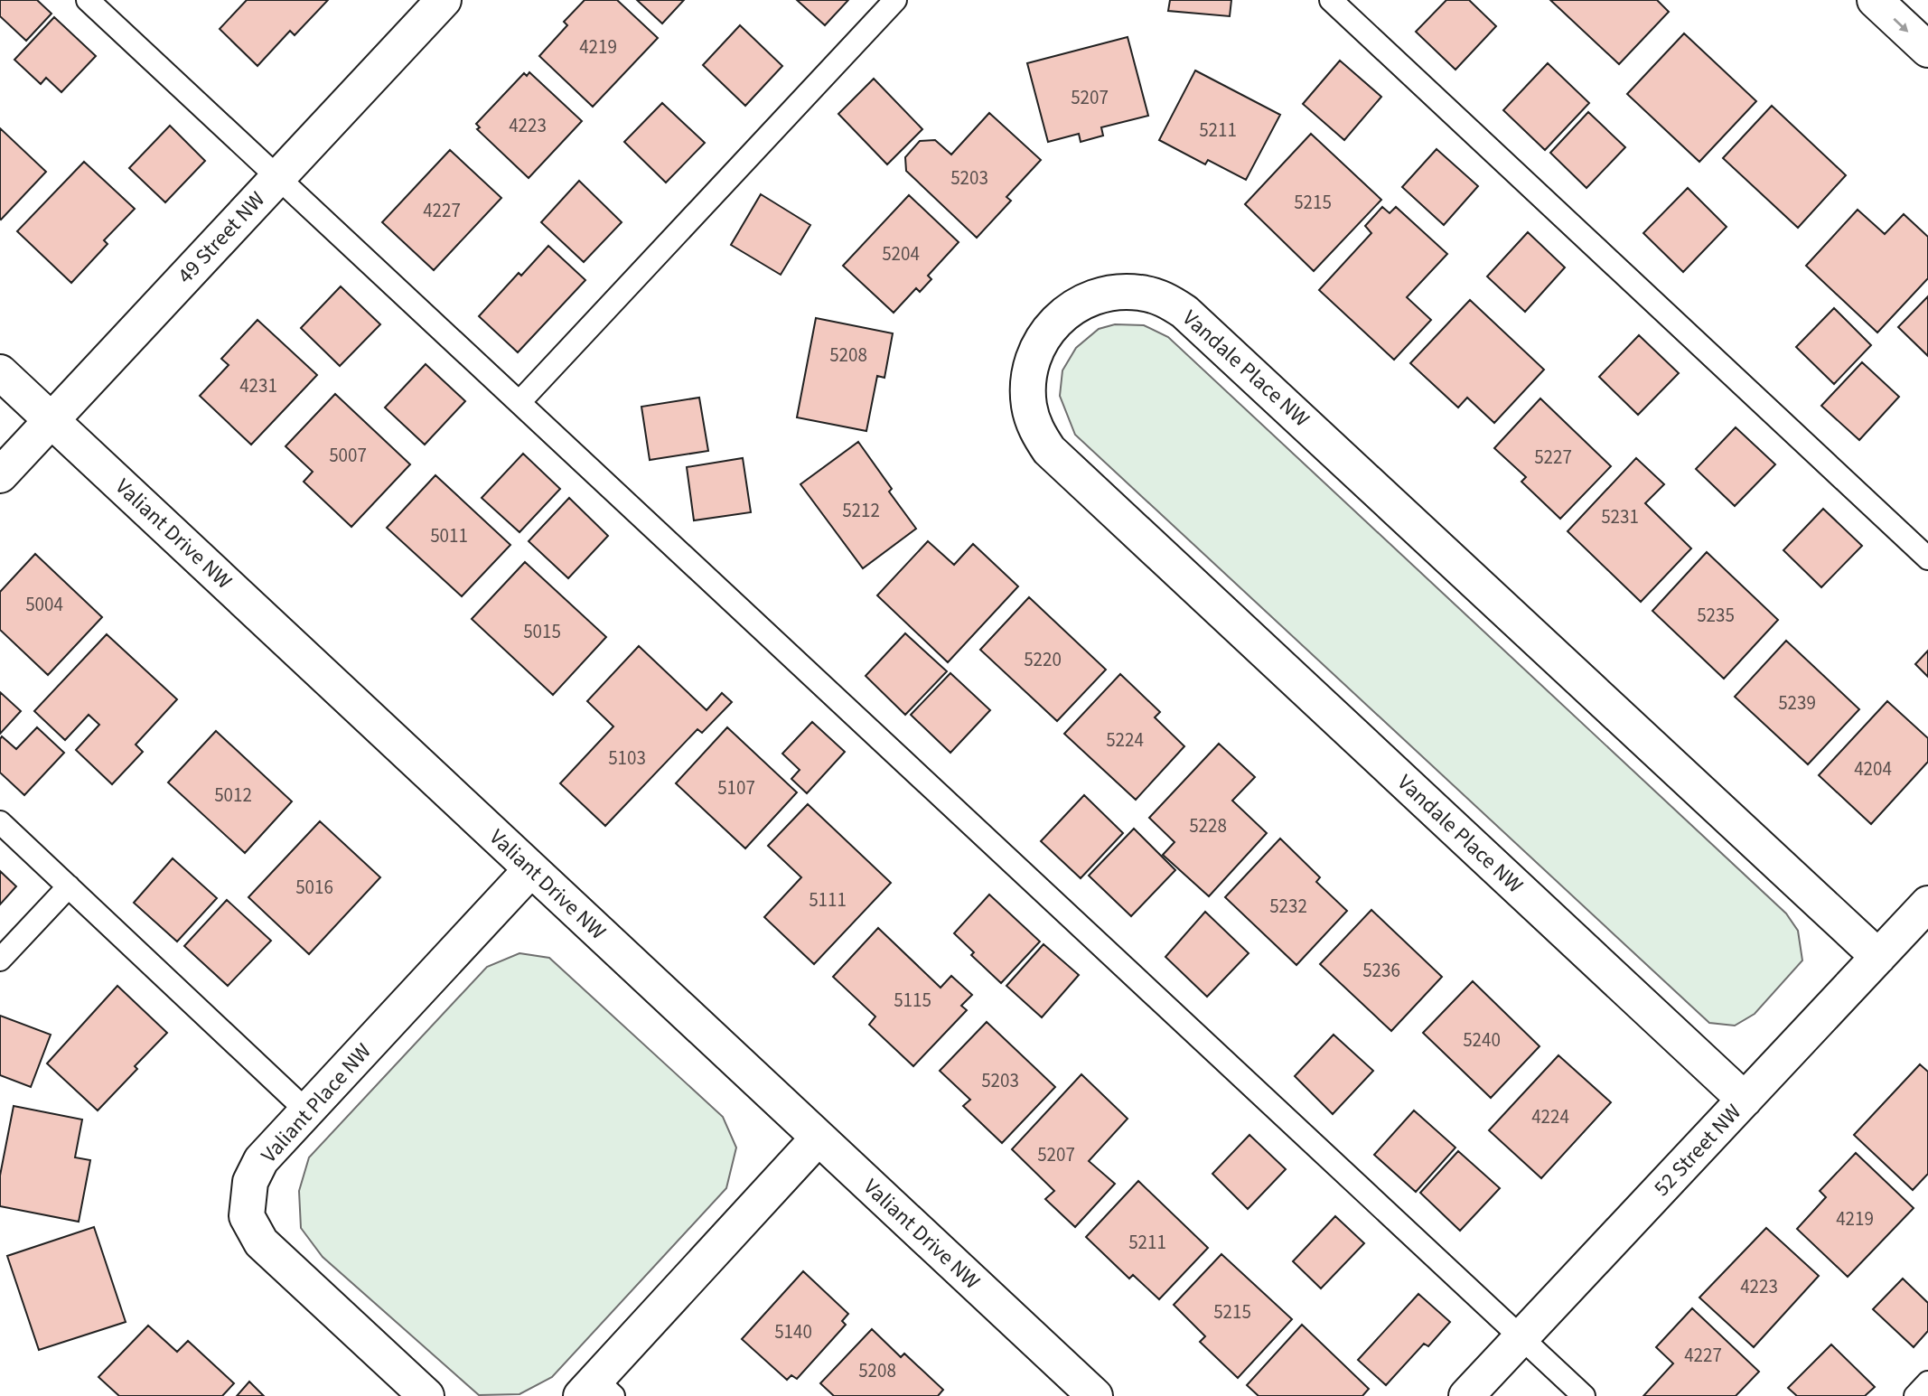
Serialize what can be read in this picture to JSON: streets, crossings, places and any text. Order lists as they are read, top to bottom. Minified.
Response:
{"streets":{"street":["49 Street NW","Vandale Place NW","Valiant Drive NW","Valiant Place NW","52 Street NW"]},"crossings":[["49 Street NW","Valiant Drive NW"],["Vandale Place NW","52 Street NW"],["Valiant Drive NW","Valiant Place NW"]],"house_numbers":["4219","5207","4223","5211","5203","5215","4227","5204","5208","4231","5007","5227","5212","5231","5011","5004","5235","5015","5220","5239","5224","5103","4204","5107","5012","5228","5016","5111","5232","5236","5115","5240","5203","4224","5207","4219","5211","4223","5215","5140","4227","5208"]}
